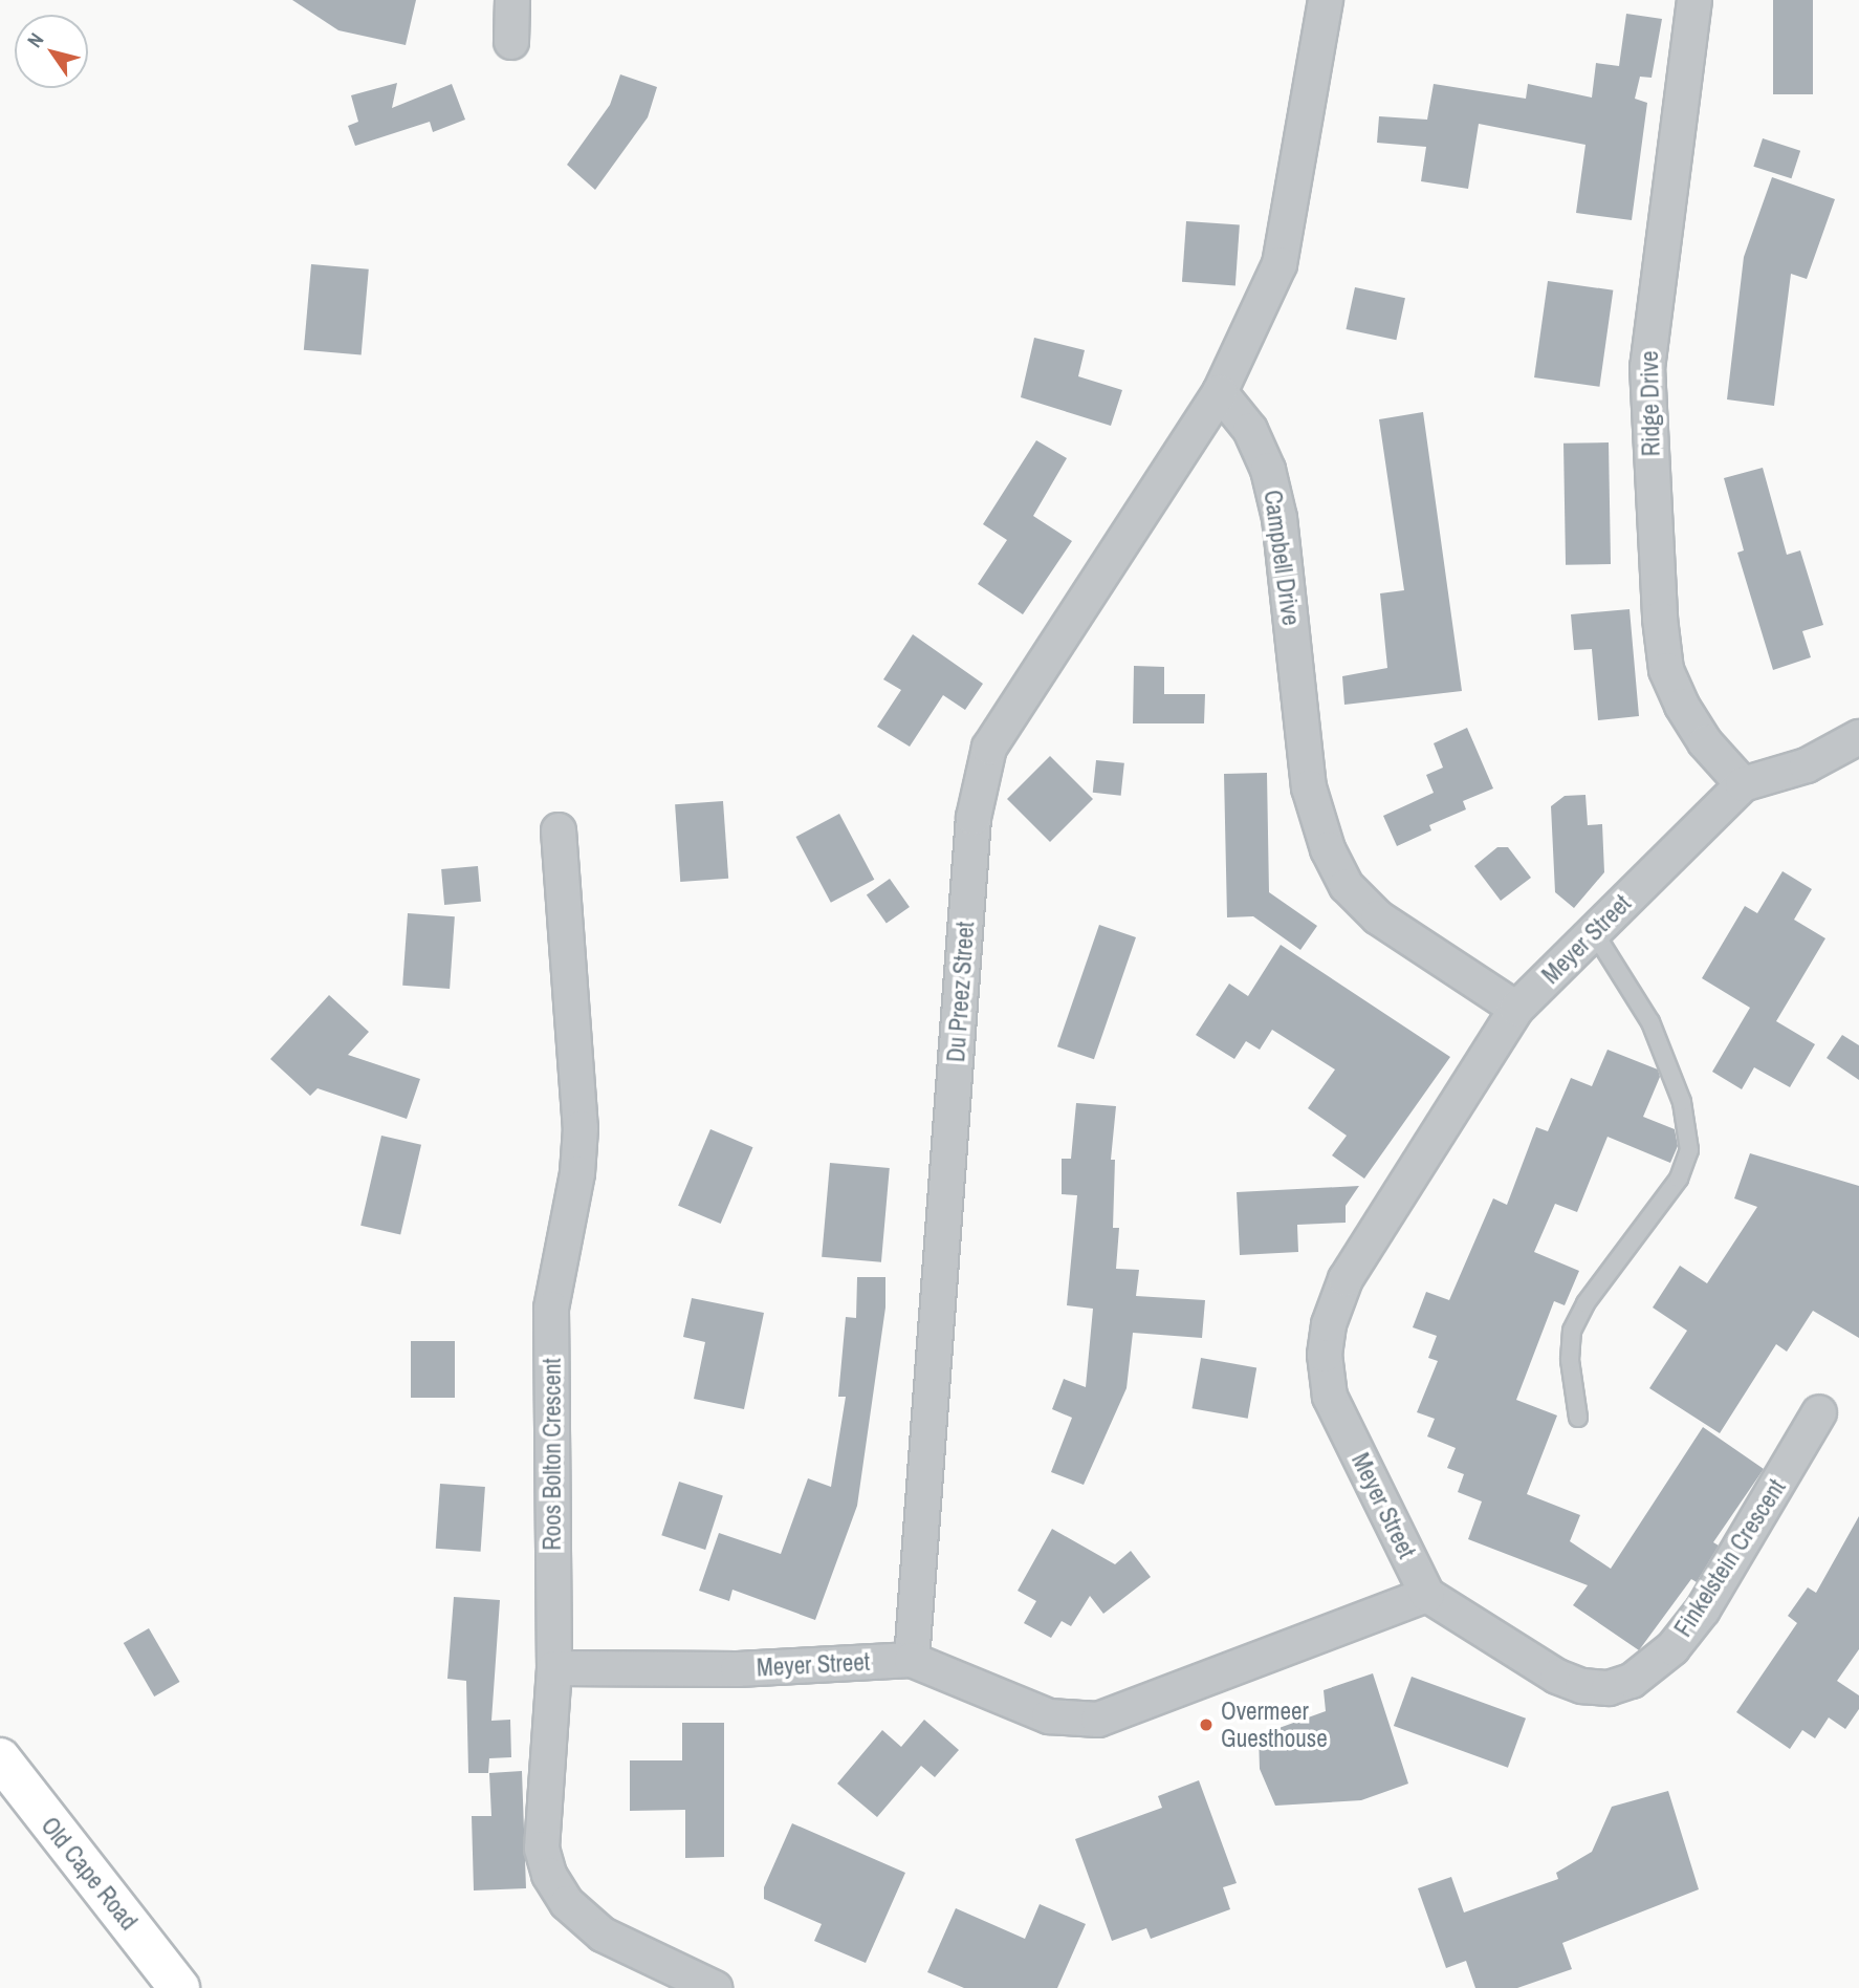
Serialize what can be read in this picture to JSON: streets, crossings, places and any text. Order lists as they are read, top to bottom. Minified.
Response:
{"streets":{"street":["Ridge Drive","Campbell Drive","Meyer Street","Du Preez Street","Roos Bolton Crescent","Finkelstein Crescent","Old Cape Road"]},"crossings":[["Ridge Drive","Meyer Street"],["Campbell Drive","Meyer Street"],["Campbell Drive","Du Preez Street"],["Meyer Street","Du Preez Street"],["Meyer Street","Roos Bolton Crescent"],["Meyer Street","Finkelstein Crescent"]],"places":["Overmeer Guesthouse"],"north":"top left"}
